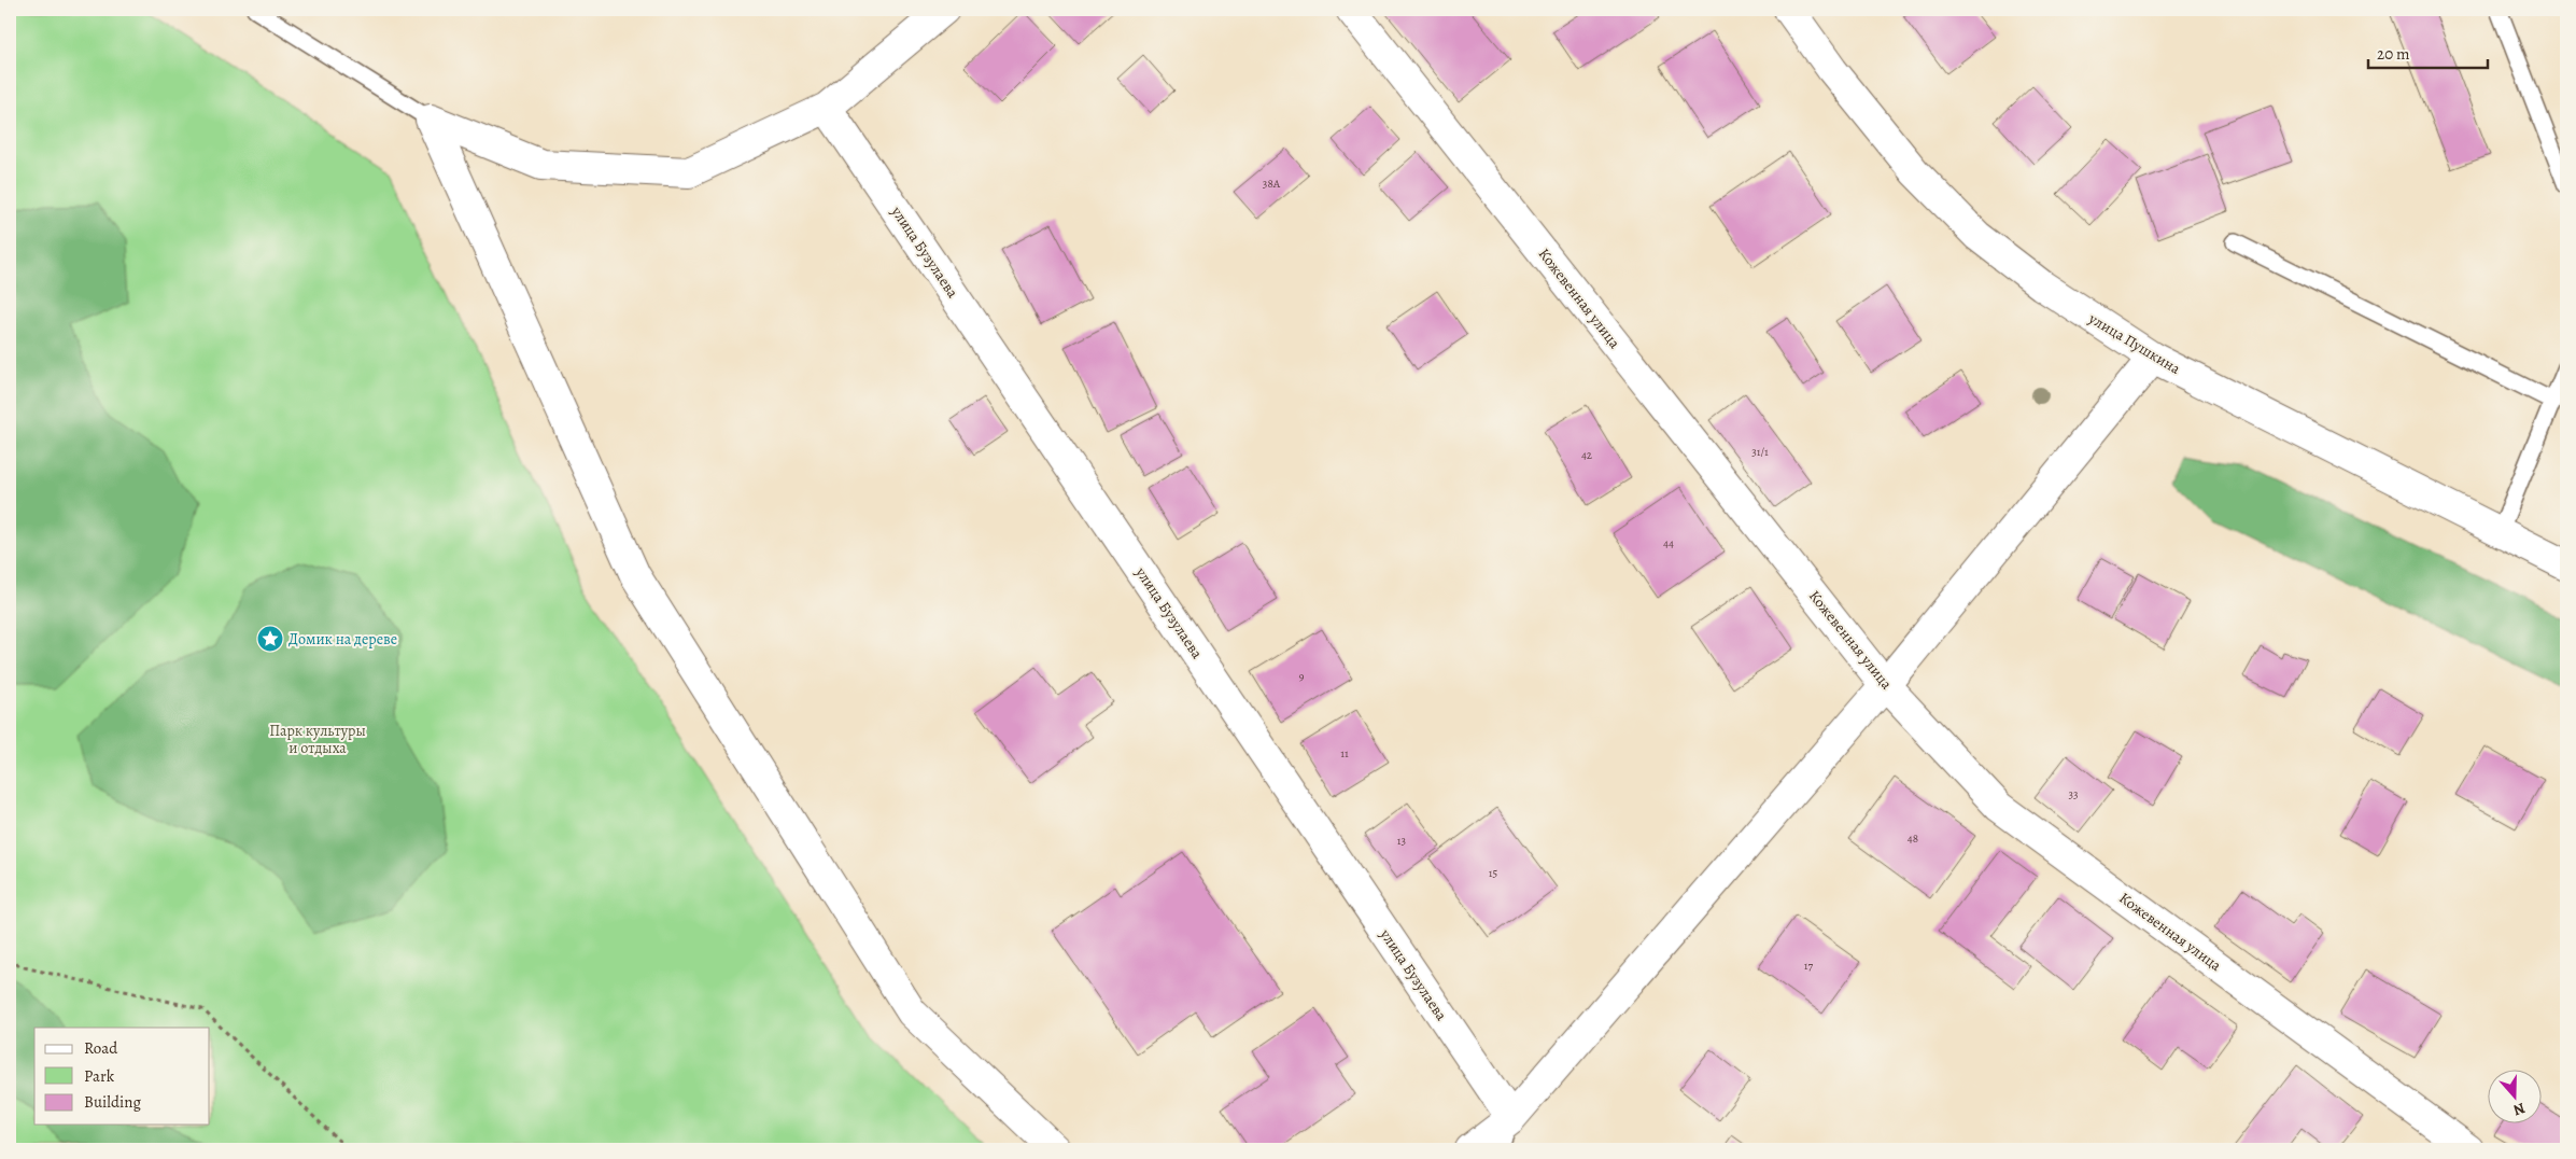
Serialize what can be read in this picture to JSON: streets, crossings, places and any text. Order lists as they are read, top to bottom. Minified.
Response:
{"streets":{"street":["улица Бузулаева","Кожевенная улица","улица Пушкина"]},"parks":["Парк культуры и отдыха"],"places":{"place":["Домик на дереве"]},"house_numbers":["38А","31/1","42","44","9","11","33","48","13","15","17"],"legend":["Road","Park","Building"],"scale_bar":"20 m","north":"bottom"}
